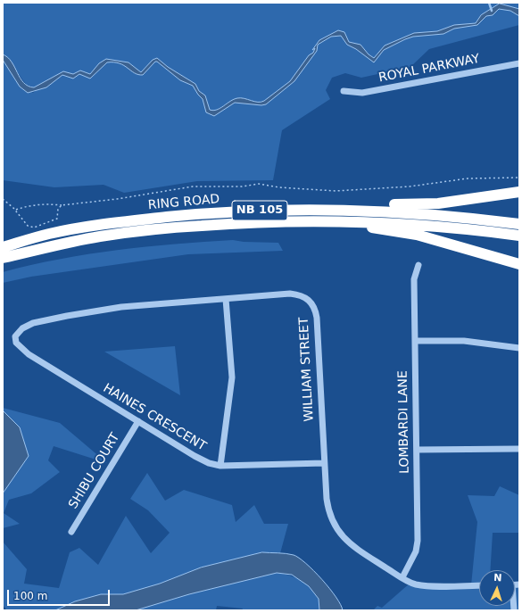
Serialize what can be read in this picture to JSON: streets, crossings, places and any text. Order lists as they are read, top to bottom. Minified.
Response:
{"streets":{"highway":["RING ROAD","NB 105"],"street":["ROYAL PARKWAY","WILLIAM STREET","HAINES CRESCENT","LOMBARDI LANE","SHIBU COURT"]},"crossings":[["WILLIAM STREET","HAINES CRESCENT"],["WILLIAM STREET","LOMBARDI LANE"],["HAINES CRESCENT","SHIBU COURT"]],"scale_bar":"100 m","north":"top"}
